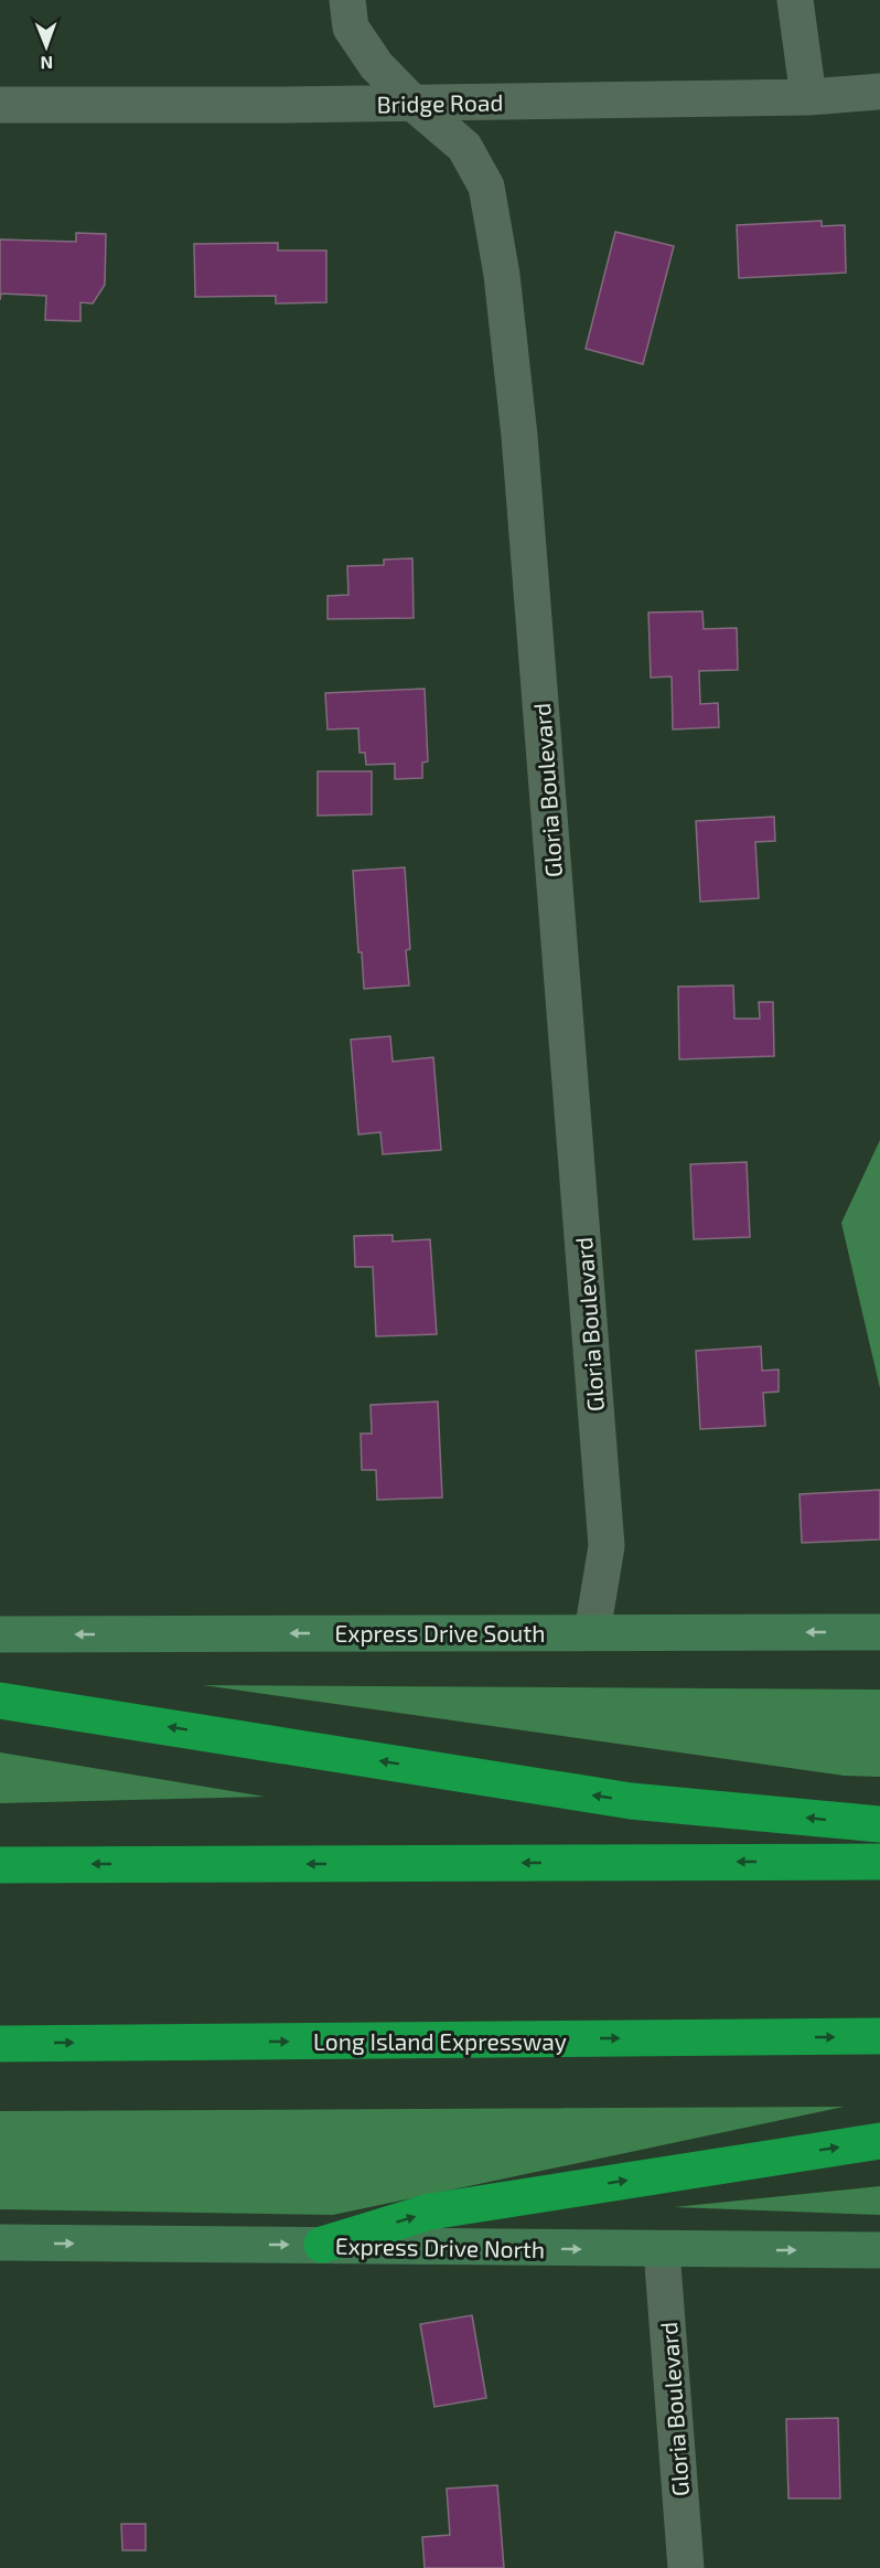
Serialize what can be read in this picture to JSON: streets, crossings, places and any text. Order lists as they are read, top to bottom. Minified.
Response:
{"streets":{"highway":["Long Island Expressway"],"main road":["Express Drive South","Express Drive North"],"street":["Bridge Road","Gloria Boulevard"]},"crossings":[["Bridge Road","Gloria Boulevard"],["Gloria Boulevard","Express Drive South"],["Gloria Boulevard","Express Drive North"]],"one_way":["Express Drive South","Express Drive North"],"north":"bottom"}
